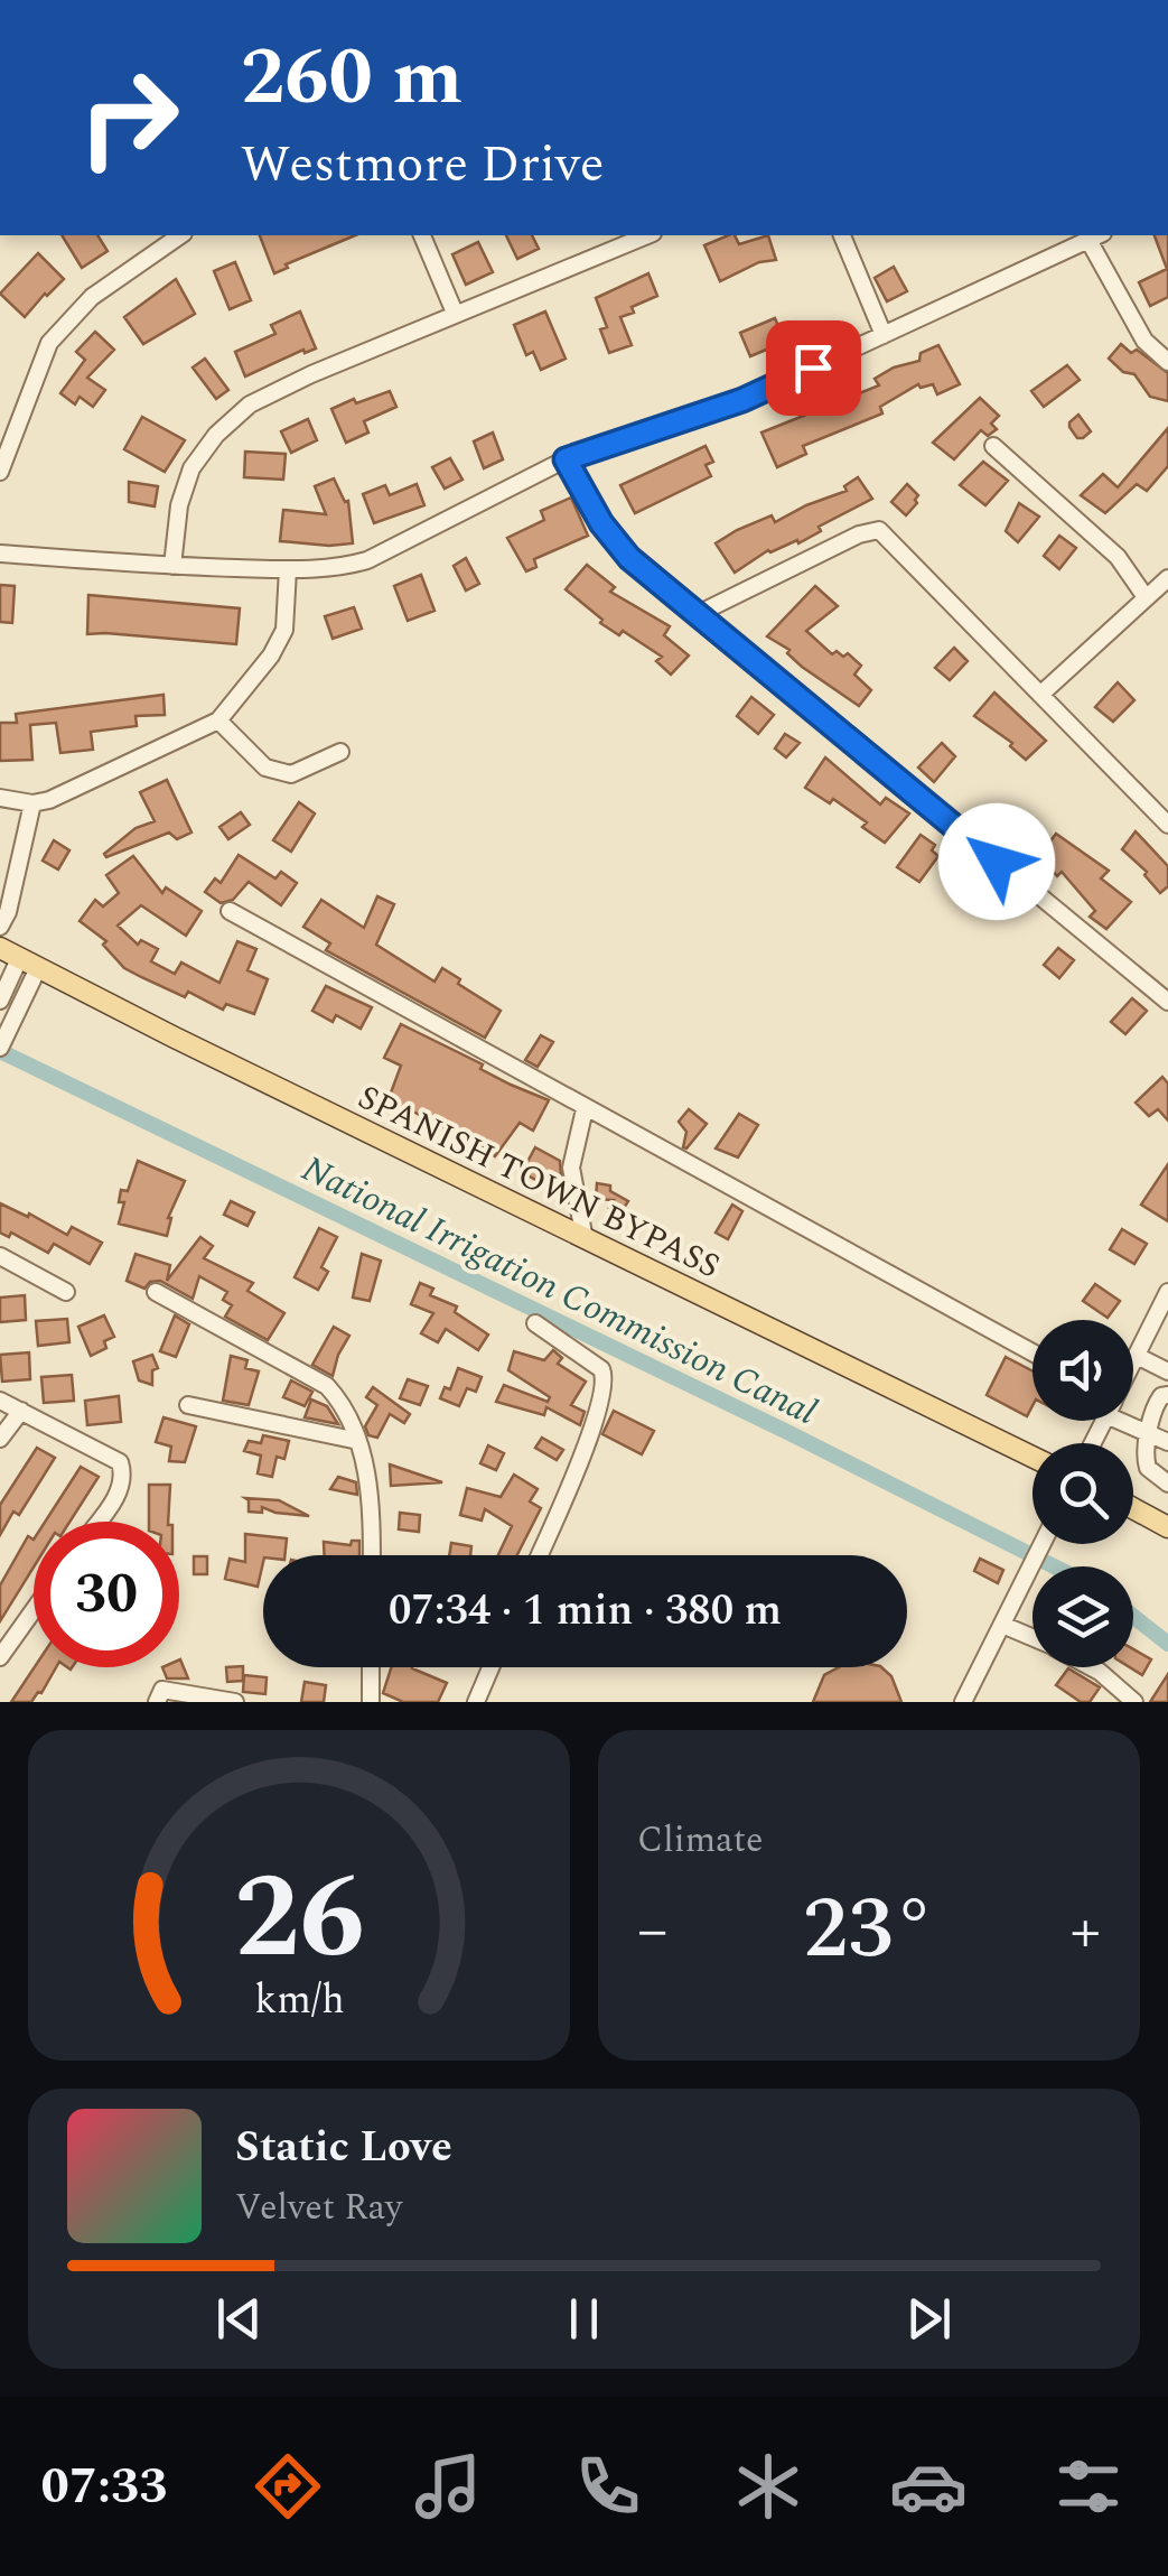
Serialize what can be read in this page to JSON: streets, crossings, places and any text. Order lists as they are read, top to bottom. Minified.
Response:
{"streets":{"main road":["SPANISH TOWN BYPASS"]},"water":["National Irrigation Commission Canal"],"page":{"turn":["260 m","Westmore Drive"],"limit":"30","trip":"07:34 · 1 min · 380 m","tile":"Climate","heat":["−","23°","+"],"song":["Static Love","Velvet Ray"],"tabs":"07:33","gauge":["26","km/h"]}}
